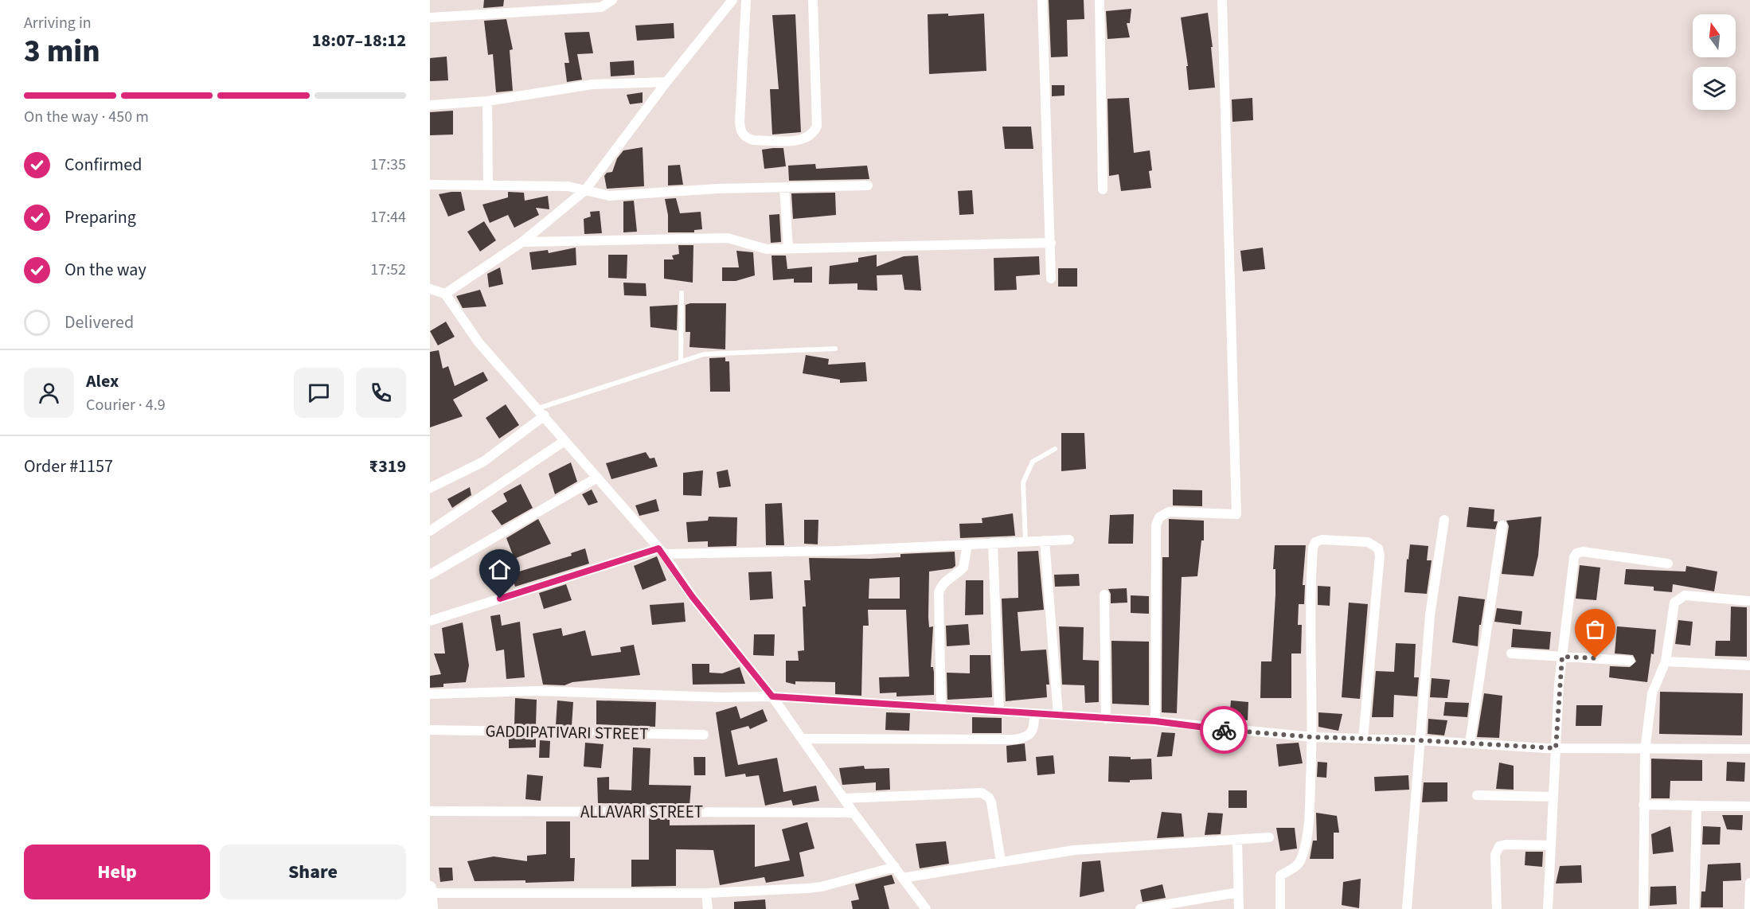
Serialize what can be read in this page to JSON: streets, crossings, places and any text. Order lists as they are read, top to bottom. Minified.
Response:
{"streets":{"street":["GADDIPATIVARI STREET","ALLAVARI STREET"]},"north":"top","page":{"heading":["3 min","Arriving in","18:07–18:12"],"panel":["Alex","Courier · 4.9","Order #1157","₹319"],"bar":"On the way · 450 m","list":[["Confirmed","17:35"],["Preparing","17:44"],["On the way","17:52"],"Delivered"],"buttons":["Help","Share"]}}
